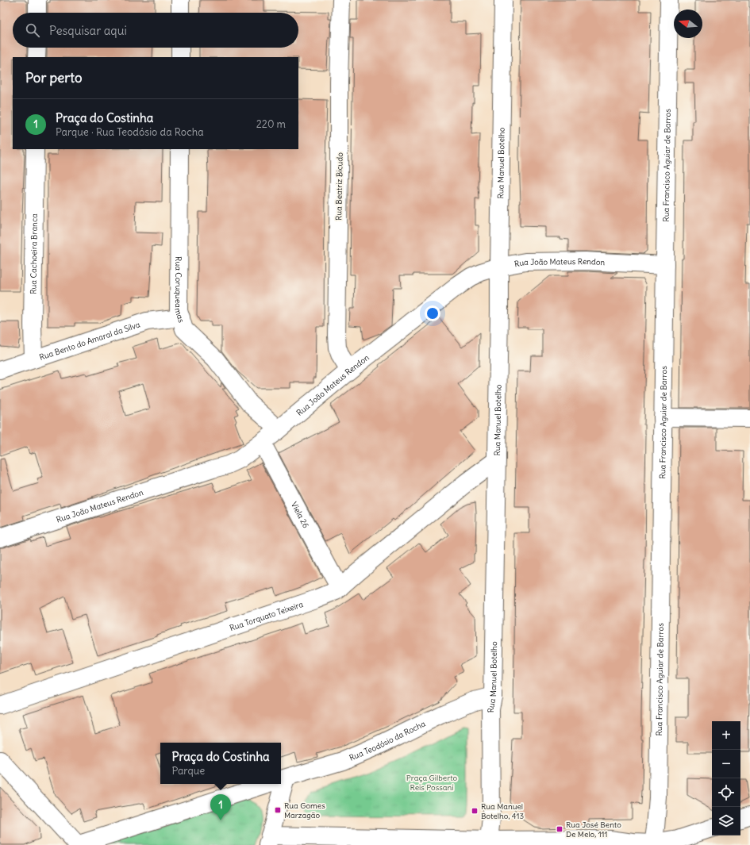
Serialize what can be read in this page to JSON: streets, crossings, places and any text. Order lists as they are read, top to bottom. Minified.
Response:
{"streets":{"street":["Rua Manuel Botelho","Rua Francisco Aguiar de Barros","Rua Beatriz Bicudo","Rua Cachoeira Branca","Rua João Mateus Rendon","Rua Coruqueamas","Rua Bento do Amaral da Silva","Viela 26","Rua Torquato Teixeira","Rua Teodósio da Rocha"]},"crossings":[["Rua Manuel Botelho","Rua João Mateus Rendon"],["Rua Manuel Botelho","Rua Torquato Teixeira"],["Rua Manuel Botelho","Rua Teodósio da Rocha"],["Rua Francisco Aguiar de Barros","Rua João Mateus Rendon"],["Rua Beatriz Bicudo","Rua João Mateus Rendon"],["Rua Cachoeira Branca","Rua Bento do Amaral da Silva"],["Rua João Mateus Rendon","Rua Coruqueamas"],["Rua João Mateus Rendon","Viela 26"],["Rua Coruqueamas","Rua Bento do Amaral da Silva"],["Viela 26","Rua Torquato Teixeira"]],"parks":["Praça Gilberto Reis Possani"],"places":{"transit":["Rua Gomes Marzagão","Rua Manuel Botelho, 413","Rua José Bento De Melo, 111"]},"north":"left","page":{"search":"Pesquisar aqui","heading":"Por perto","list":[{"mark":"1","name":"Praça do Costinha","note":"Parque · Rua Teodósio da Rocha","value":"220 m"}],"map_buttons":["+","−"],"popup":["Praça do Costinha","Parque"],"pins":"1"}}
